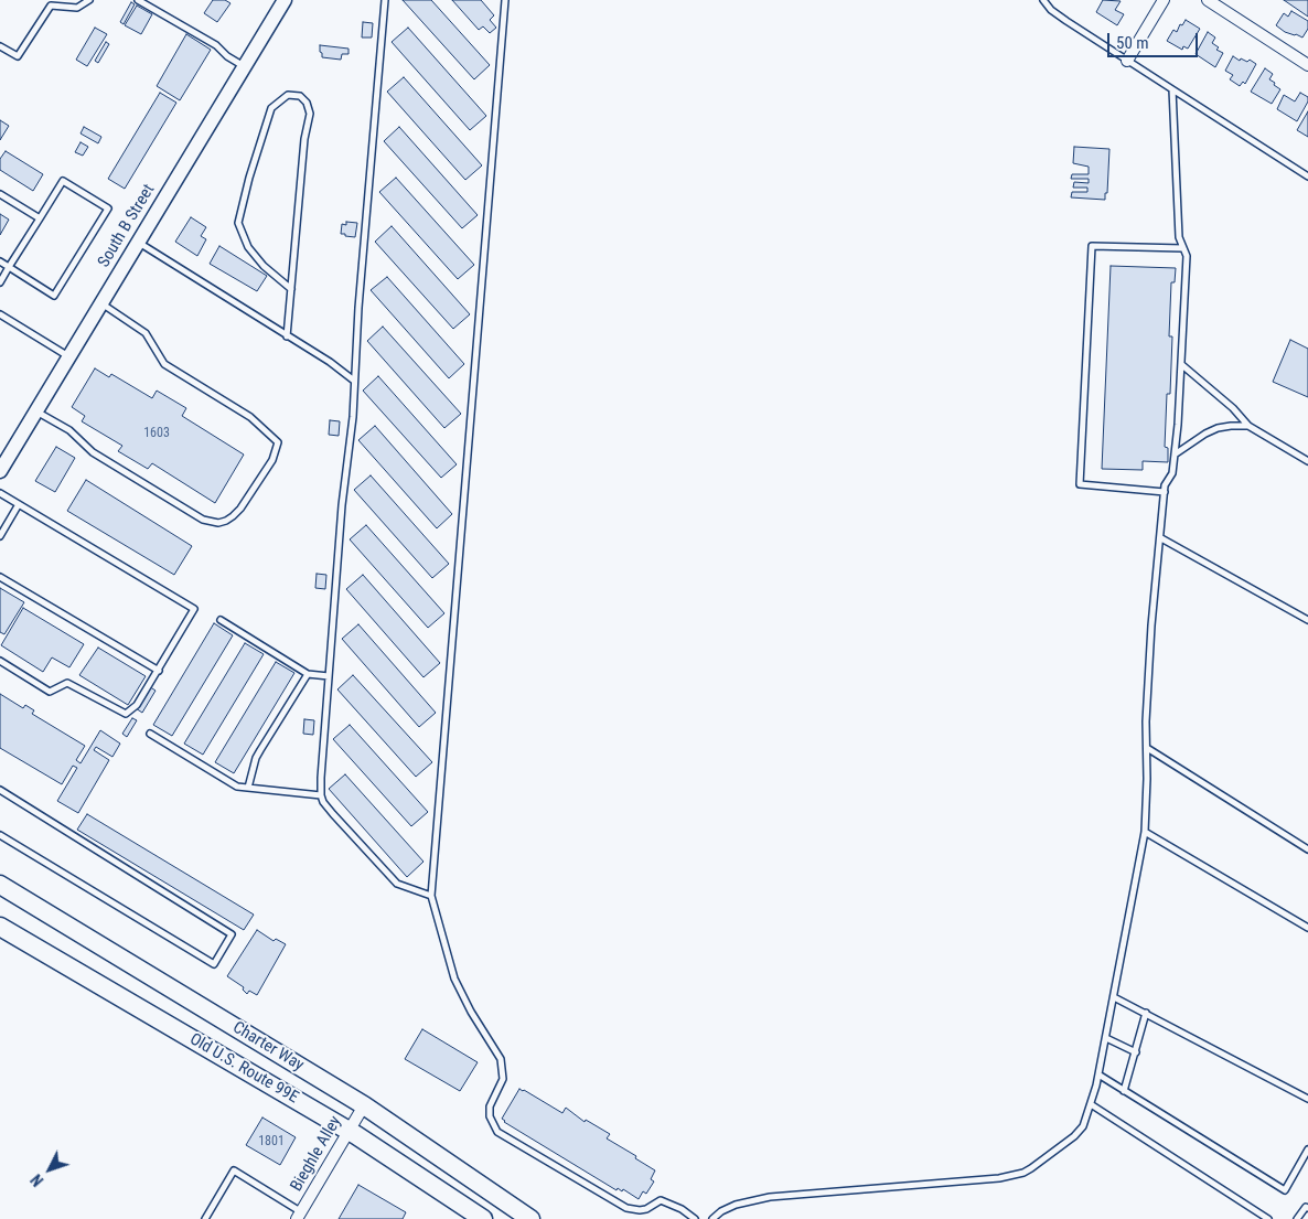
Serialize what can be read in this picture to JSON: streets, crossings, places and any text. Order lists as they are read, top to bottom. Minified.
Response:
{"streets":{"main road":["Charter Way","Old U.S. Route 99E"],"street":["South B Street","Bieghle Alley"]},"crossings":[["Charter Way","Bieghle Alley"],["Old U.S. Route 99E","Bieghle Alley"]],"house_numbers":["1603","1801"],"scale_bar":"50 m","north":"bottom left"}
